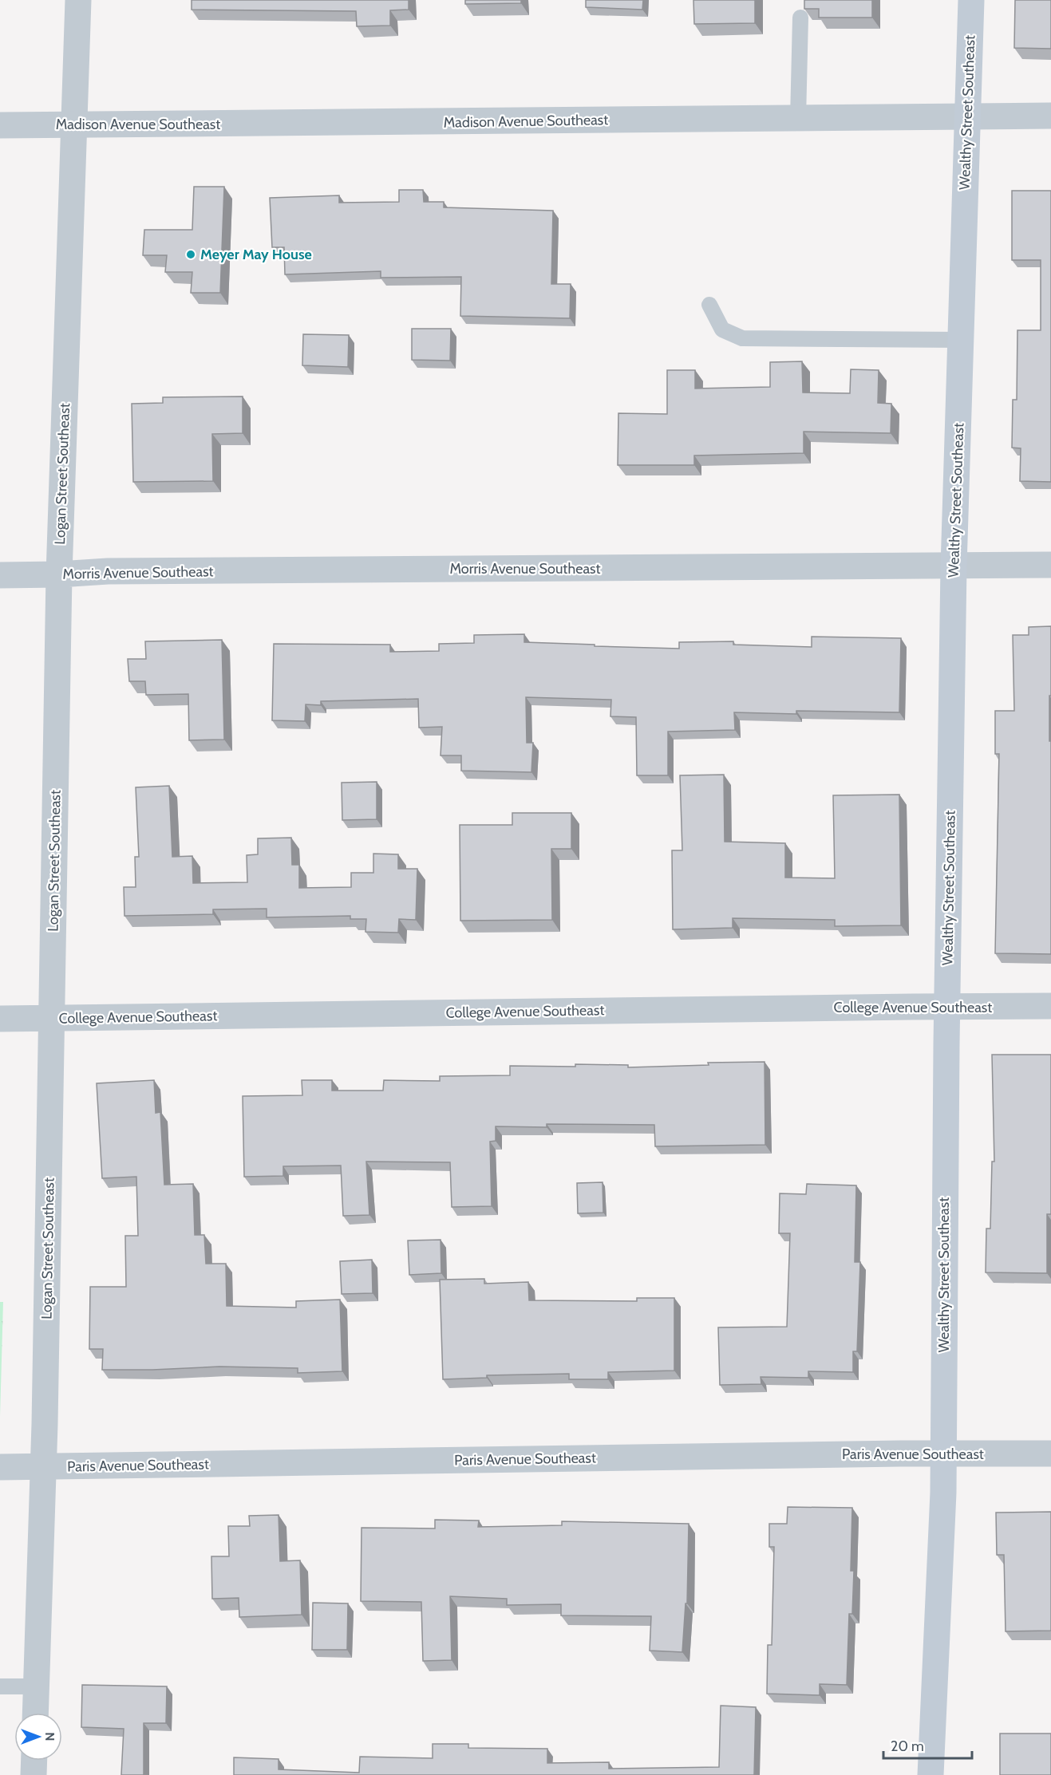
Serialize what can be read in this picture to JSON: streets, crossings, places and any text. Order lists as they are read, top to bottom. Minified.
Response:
{"streets":{"main road":["Wealthy Street Southeast"],"street":["Madison Avenue Southeast","Logan Street Southeast","Morris Avenue Southeast","College Avenue Southeast","Paris Avenue Southeast"]},"crossings":[["Wealthy Street Southeast","Madison Avenue Southeast"],["Wealthy Street Southeast","Morris Avenue Southeast"],["Wealthy Street Southeast","College Avenue Southeast"],["Wealthy Street Southeast","Paris Avenue Southeast"],["Madison Avenue Southeast","Logan Street Southeast"],["Logan Street Southeast","Morris Avenue Southeast"],["Logan Street Southeast","College Avenue Southeast"],["Logan Street Southeast","Paris Avenue Southeast"]],"places":["Meyer May House"],"scale_bar":"20 m","north":"right"}
